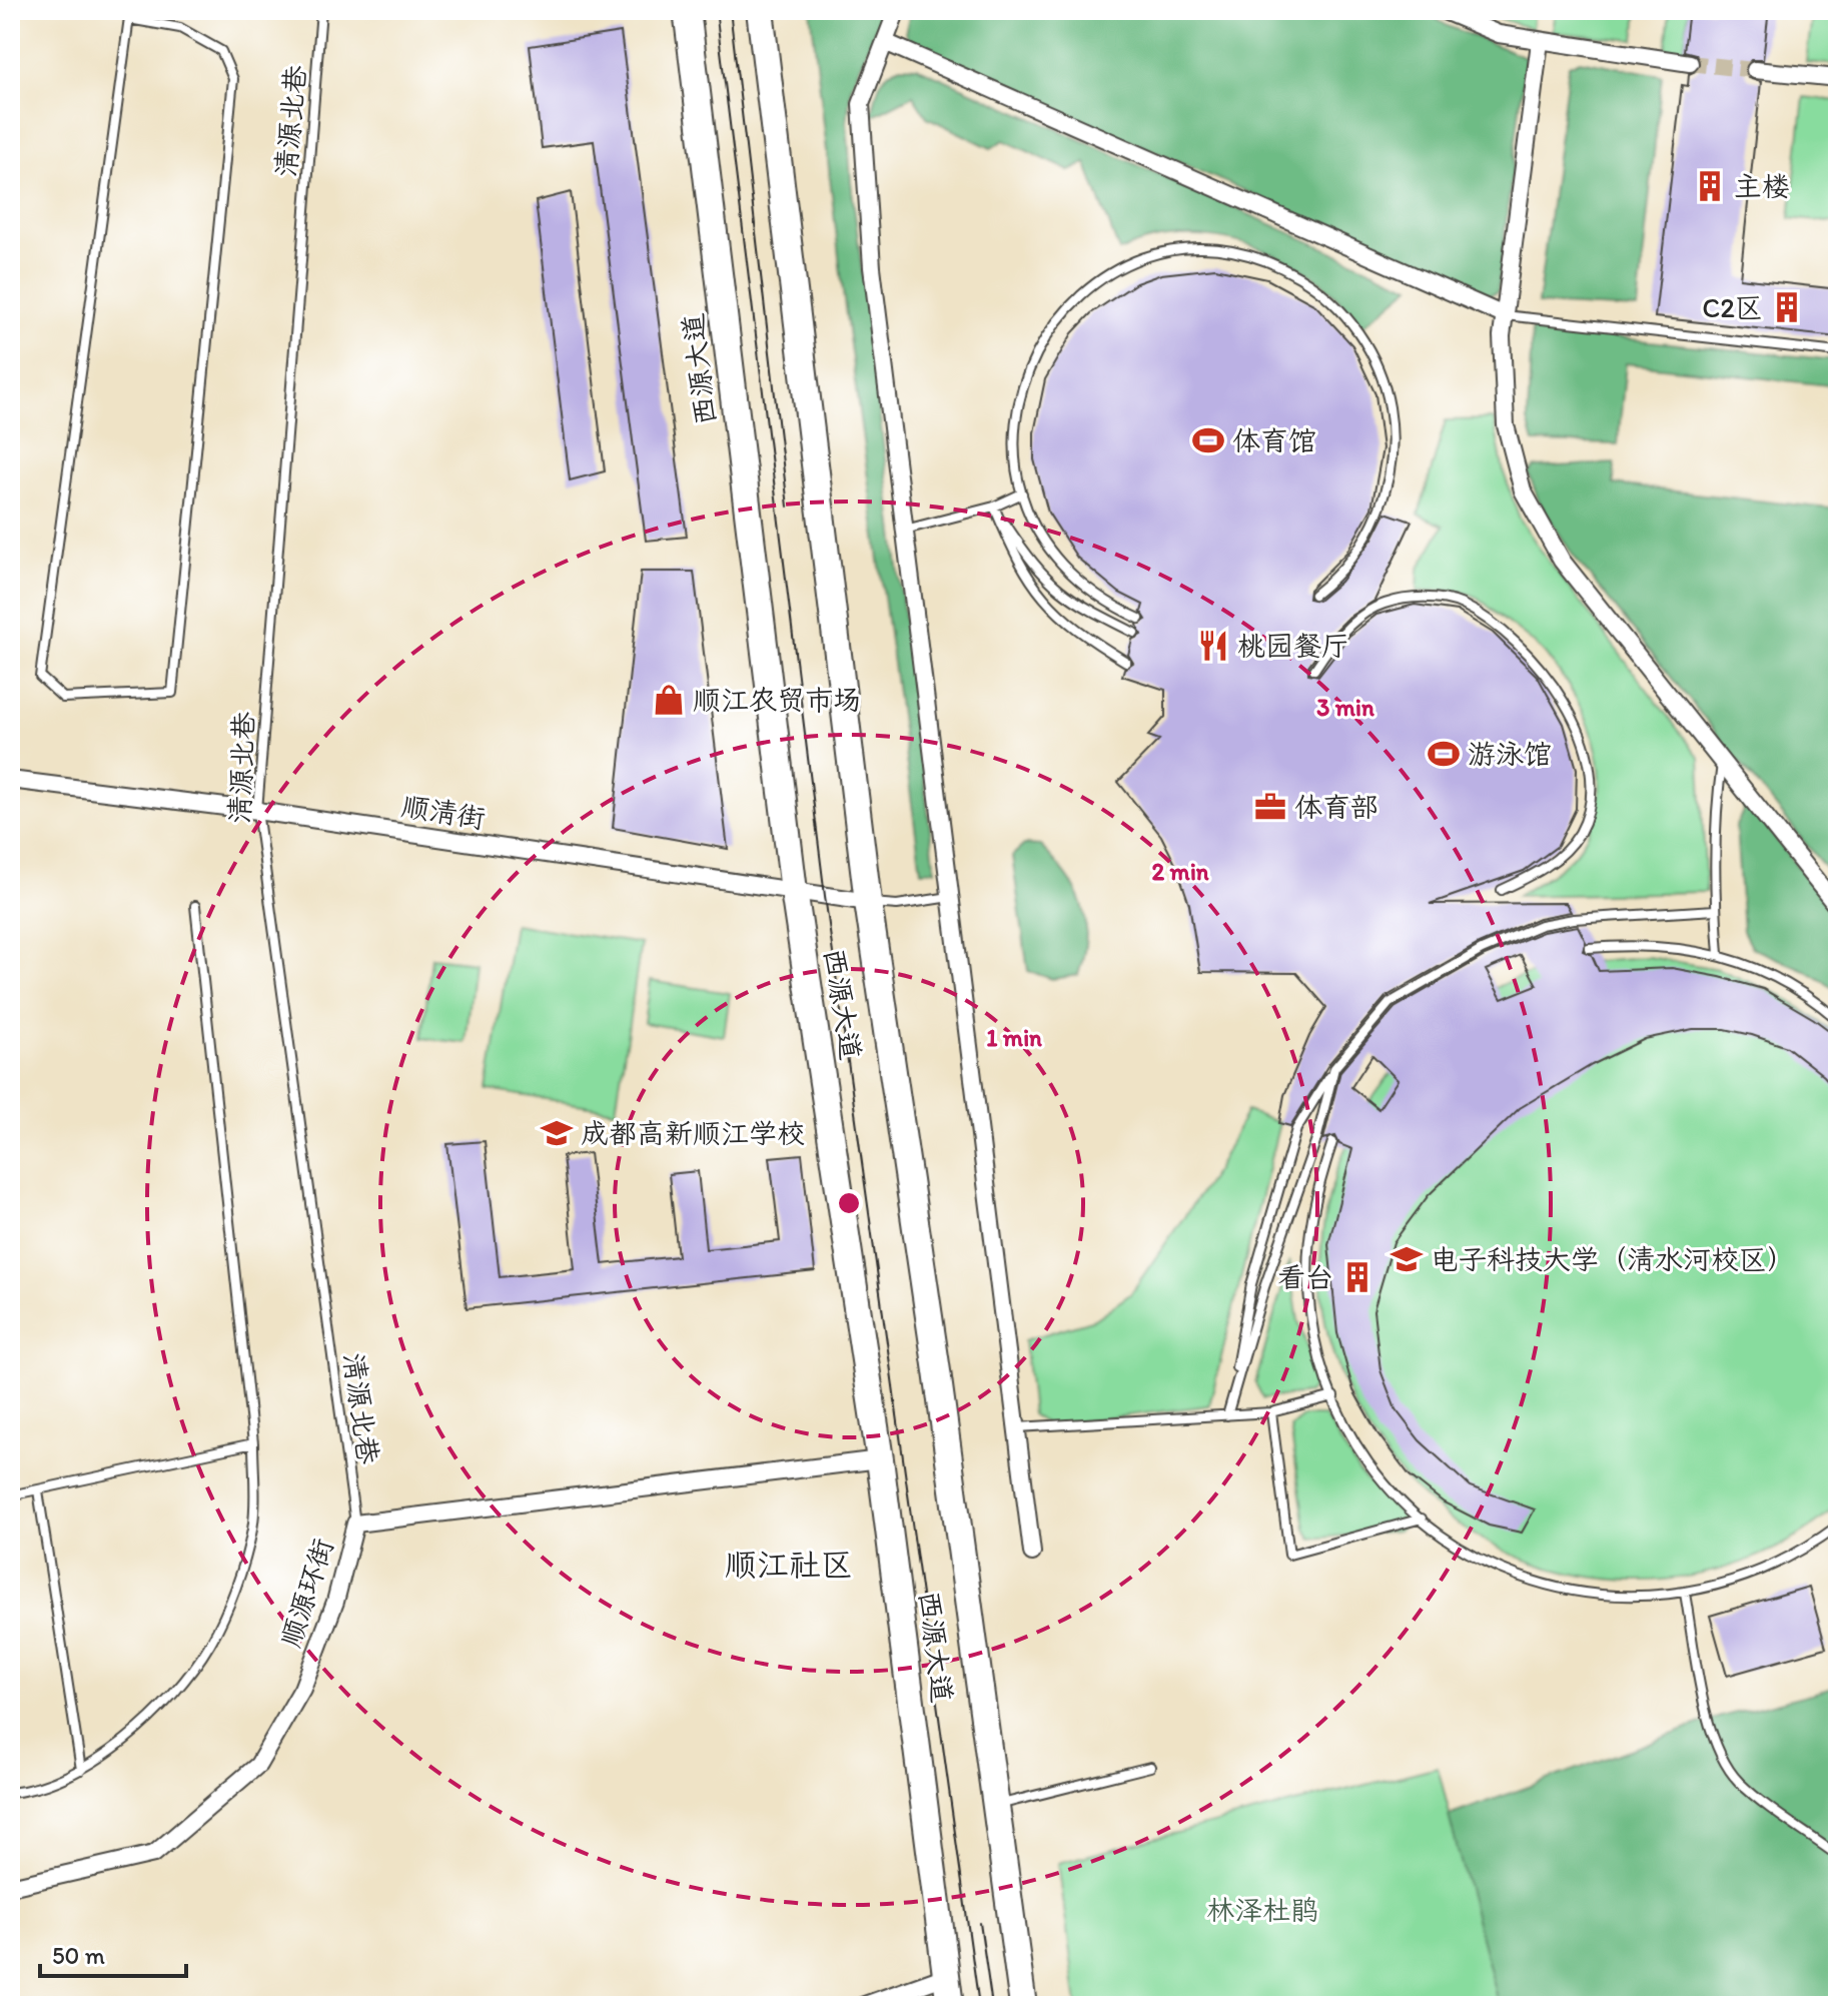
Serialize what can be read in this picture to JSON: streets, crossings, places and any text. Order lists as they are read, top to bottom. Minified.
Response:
{"streets":{"main road":["西源大道"],"street":["顺清街","顺源环街"],"lane":["清源北巷"]},"crossings":[["清源北巷","顺清街"],["清源北巷","顺源环街"],["西源大道","顺清街"],["西源大道","顺源环街"]],"districts":["顺江社区"],"parks":["林泽杜鹃"],"places":{"building":["主楼","C2区","看台"],"sports":["体育馆","游泳馆"],"restaurant":["桃园餐厅"],"shop":["顺江农贸市场"],"office":["体育部"],"school or university":["成都高新顺江学校","电子科技大学（清水河校区）"]},"scale_bar":"50 m","rings":["3 min","2 min","1 min"]}
